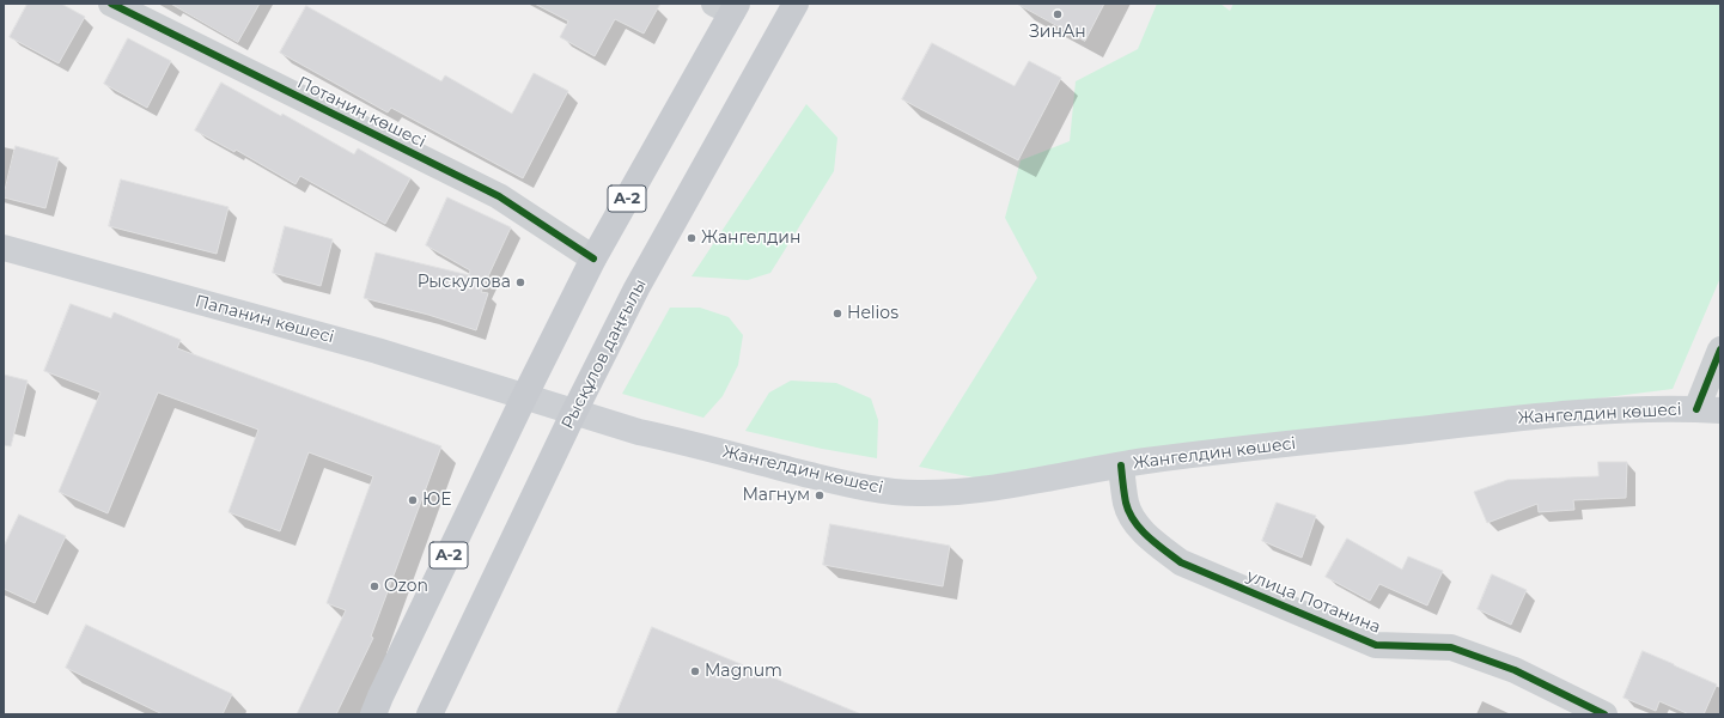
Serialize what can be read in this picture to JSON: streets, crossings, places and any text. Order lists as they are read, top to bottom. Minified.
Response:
{"streets":{"main road":["A-2","Папанин көшесі","Рысқұлов даңғылы","Жангелдин көшесі"],"street":["Потанин көшесі","улица Потанина"]},"crossings":[["Потанин көшесі","A-2"],["A-2","Папанин көшесі"],["Папанин көшесі","Рысқұлов даңғылы"],["Папанин көшесі","Жангелдин көшесі"],["Рысқұлов даңғылы","Жангелдин көшесі"],["Жангелдин көшесі","улица Потанина"]],"places":["ЗинАн","Жангелдин","Рыскулова","Helios","Магнум","ЮЕ","Ozon","Magnum"]}
